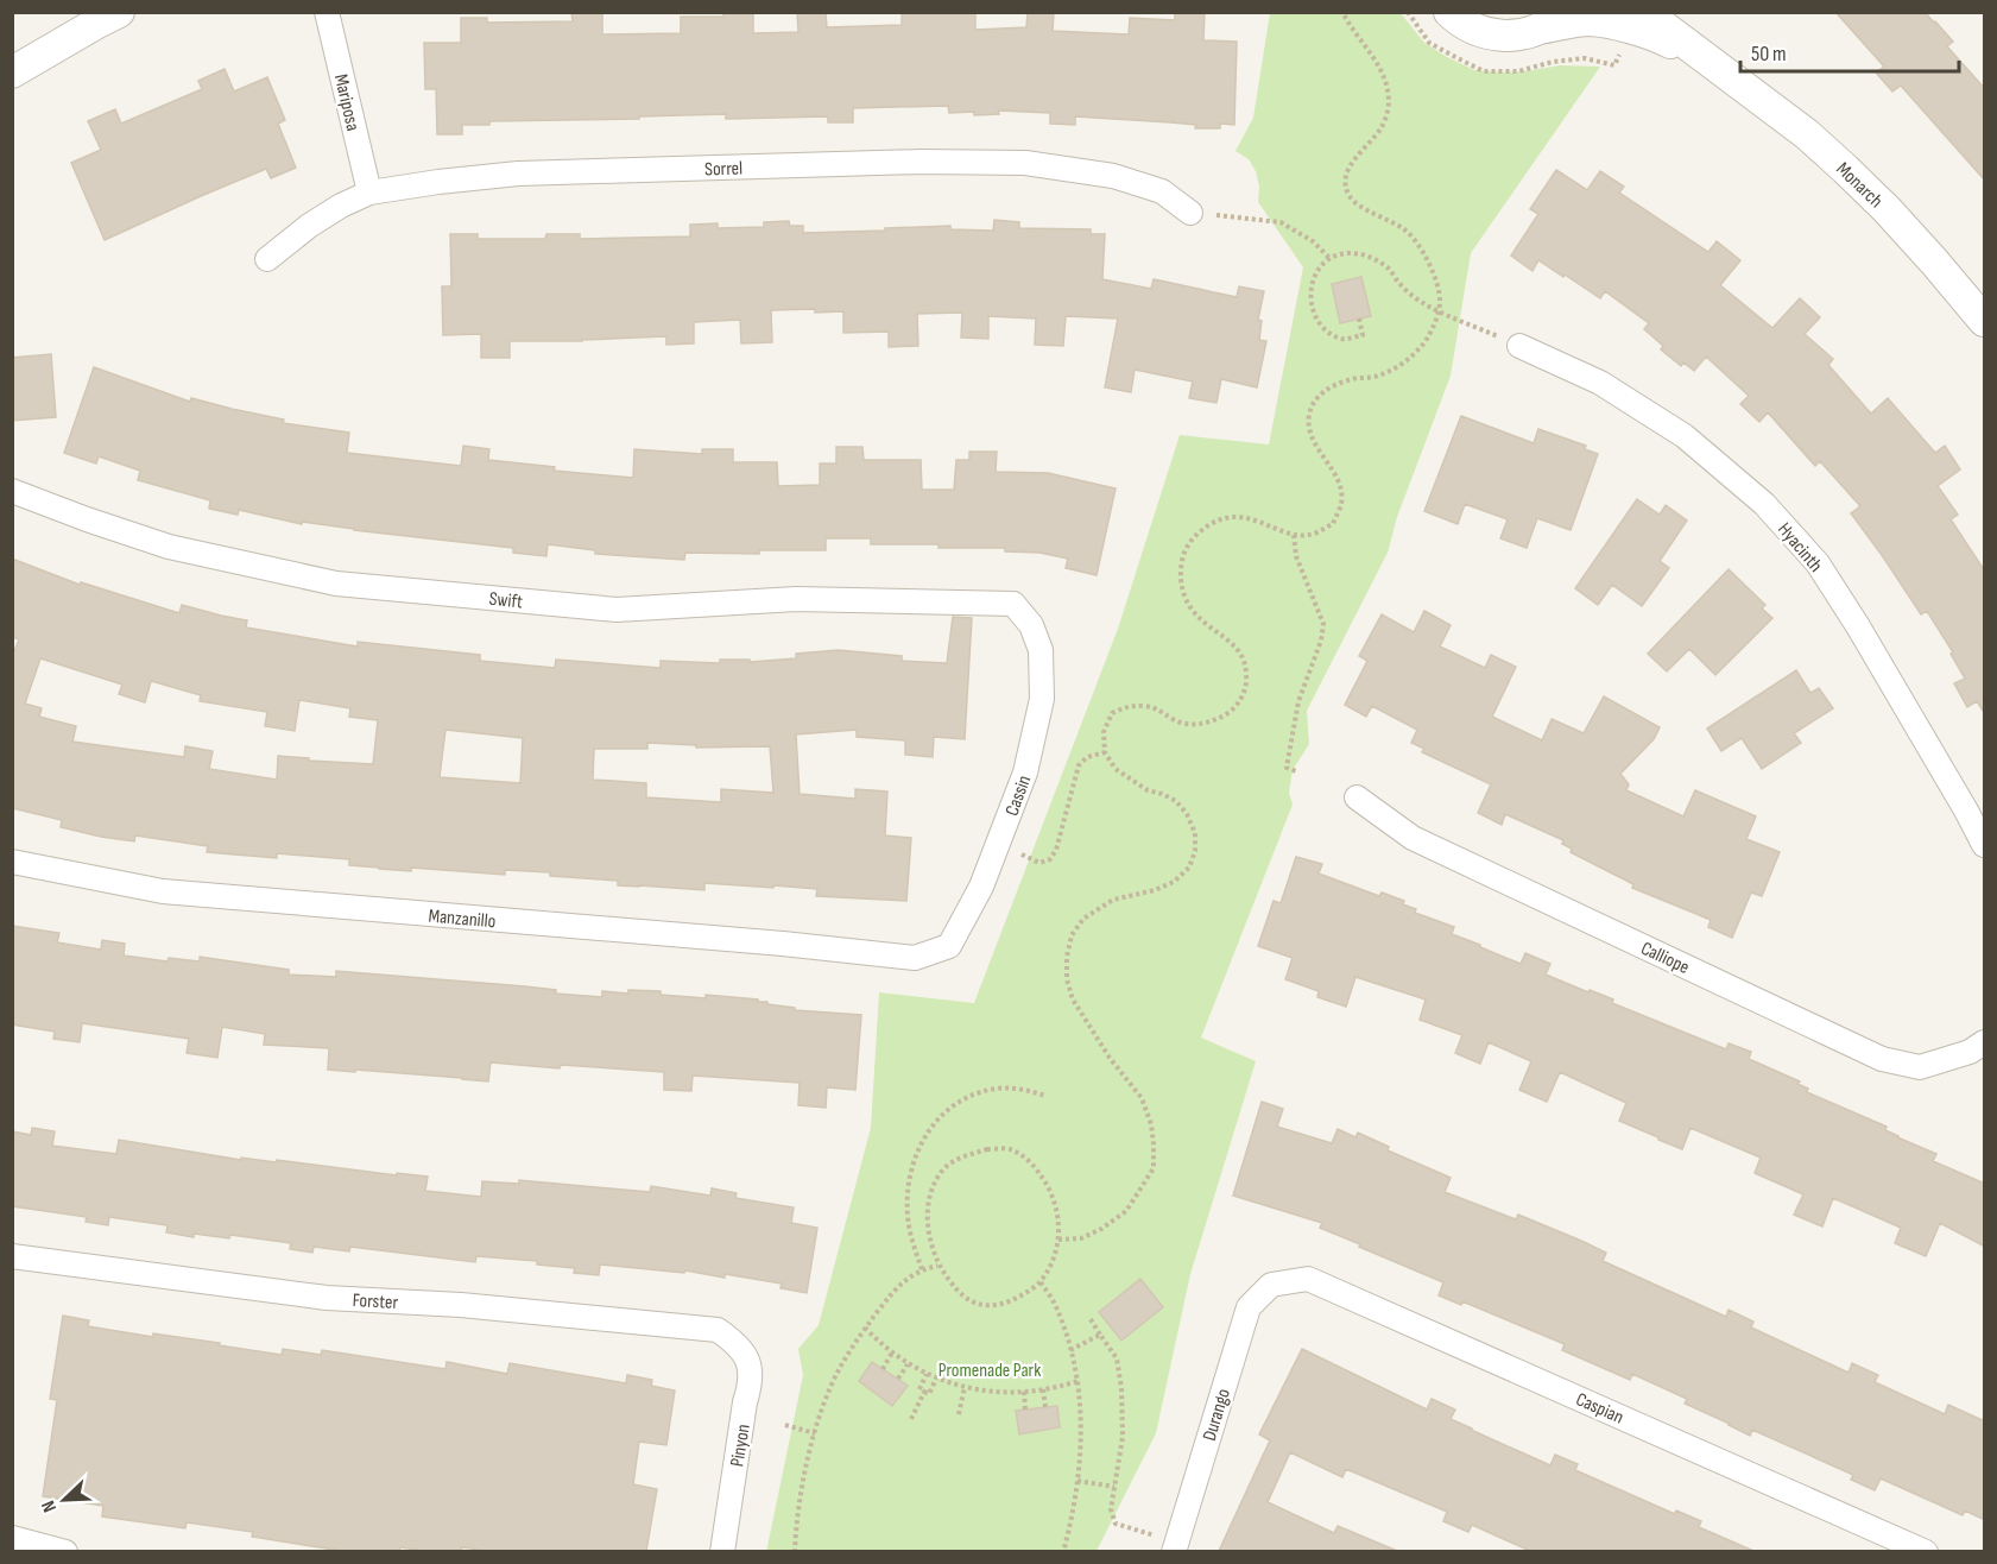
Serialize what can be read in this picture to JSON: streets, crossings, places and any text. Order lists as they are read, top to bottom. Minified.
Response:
{"streets":{"street":["Mariposa","Sorrel","Monarch","Hyacinth","Swift","Cassin","Manzanillo","Calliope","Forster","Caspian","Durango","Pinyon"]},"crossings":[["Mariposa","Sorrel"],["Swift","Cassin"],["Cassin","Manzanillo"],["Forster","Pinyon"],["Caspian","Durango"]],"parks":["Promenade Park"],"scale_bar":"50 m","north":"bottom left"}
